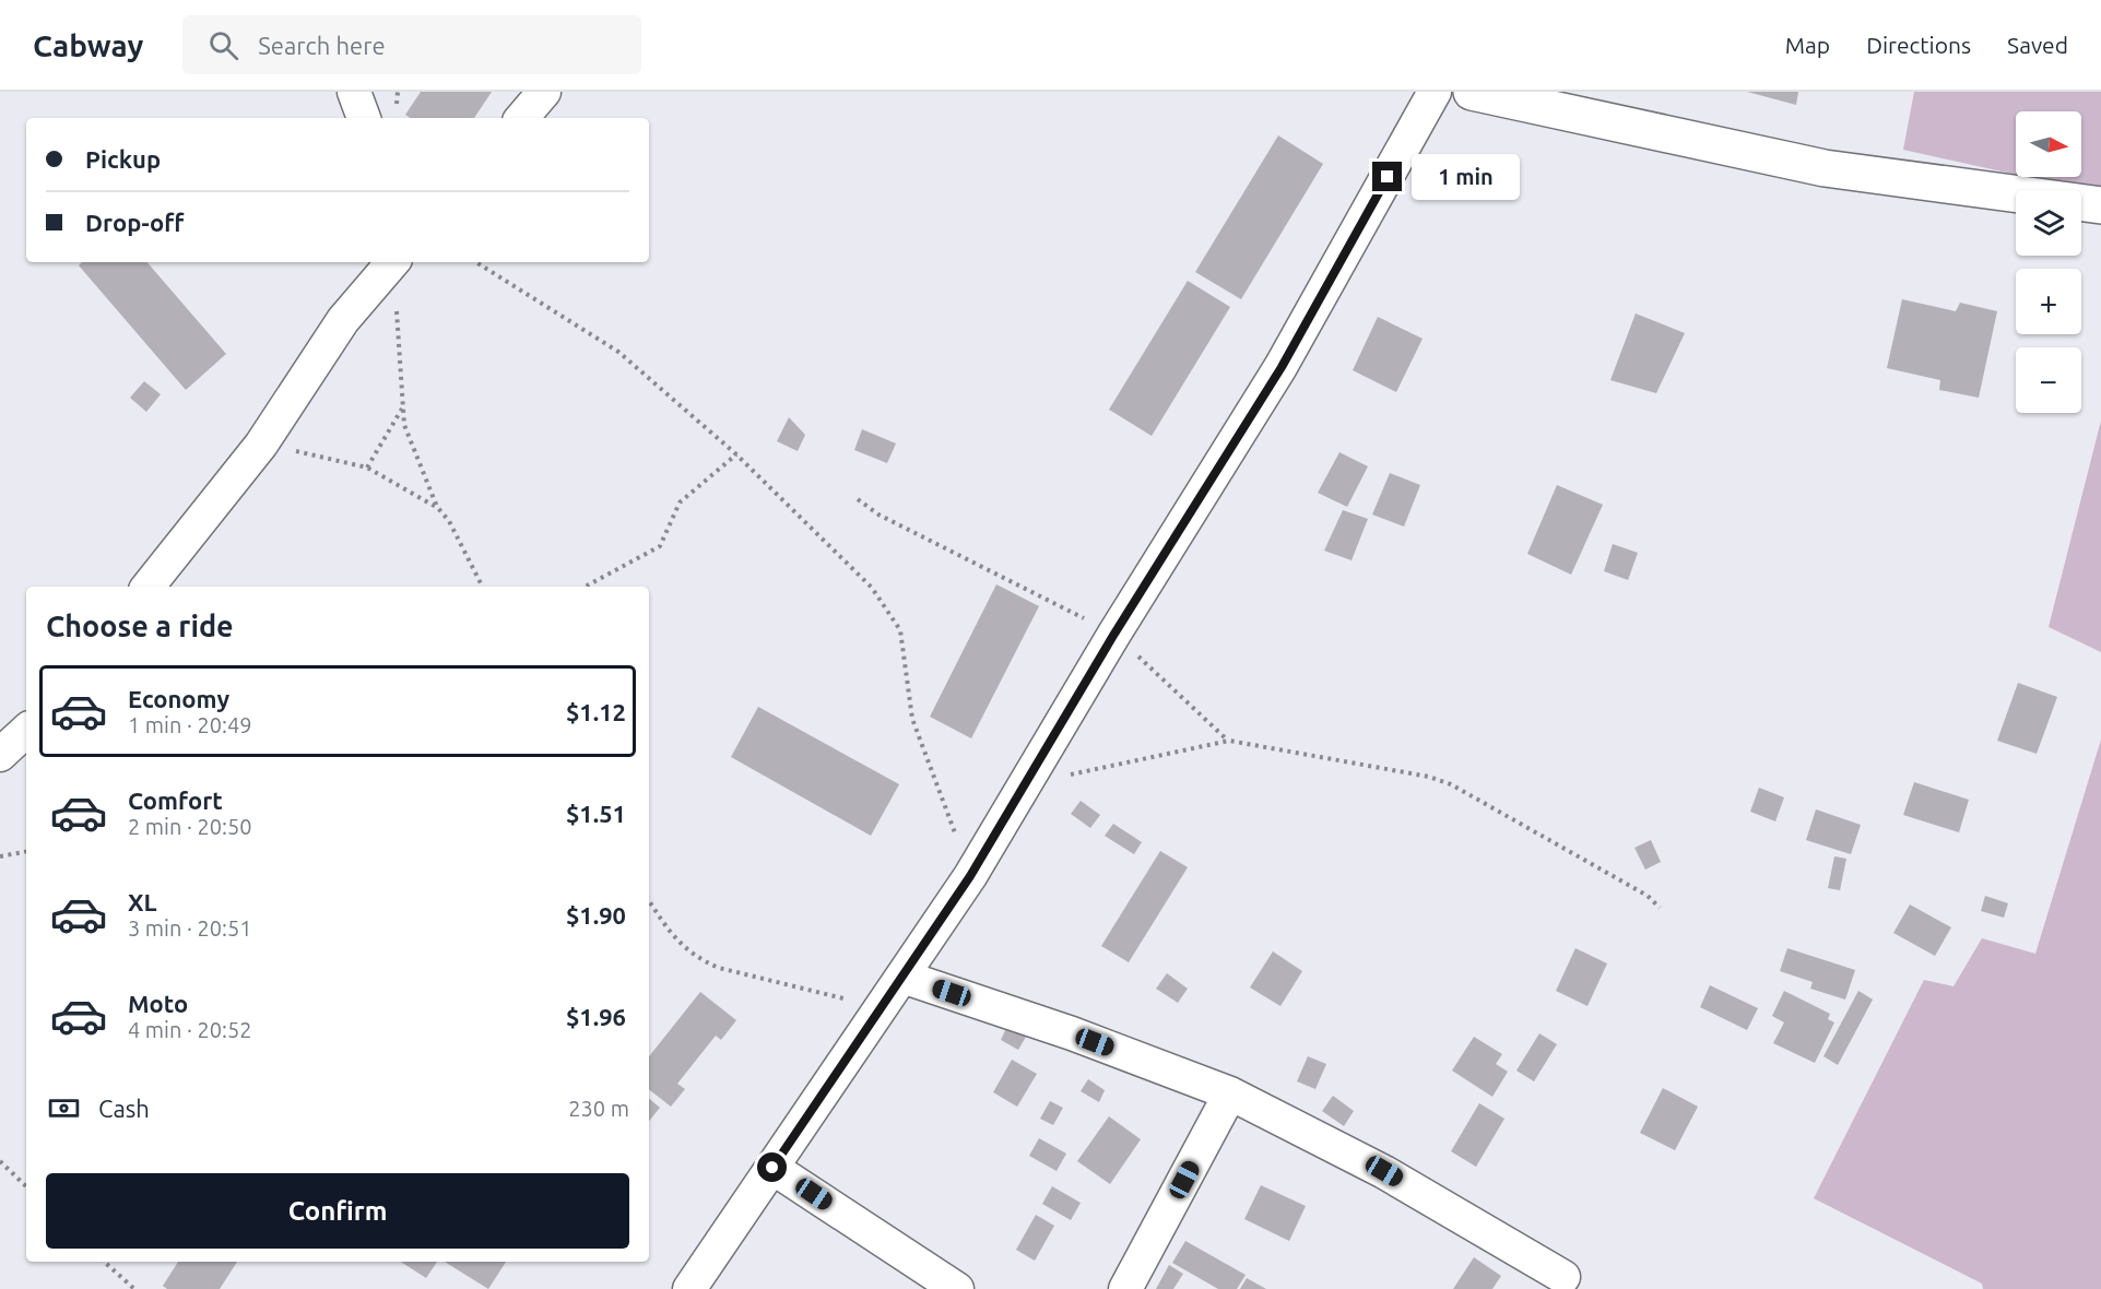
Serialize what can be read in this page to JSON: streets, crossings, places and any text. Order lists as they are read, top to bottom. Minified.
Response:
{"north":"right","page":{"header":"Cabway","search":"Search here","nav":["Map","Directions","Saved"],"map_buttons":["+","−"],"banner":["Pickup","Drop-off"],"bubble":"1 min","heading":"Choose a ride","list":[{"name":"Economy","note":"1 min · 20:49","value":"$1.12"},{"name":"Comfort","note":"2 min · 20:50","value":"$1.51"},{"name":"XL","note":"3 min · 20:51","value":"$1.90"},{"name":"Moto","note":"4 min · 20:52","value":"$1.96"}],"pay":["Cash","230 m"],"buttons":"Confirm"}}
